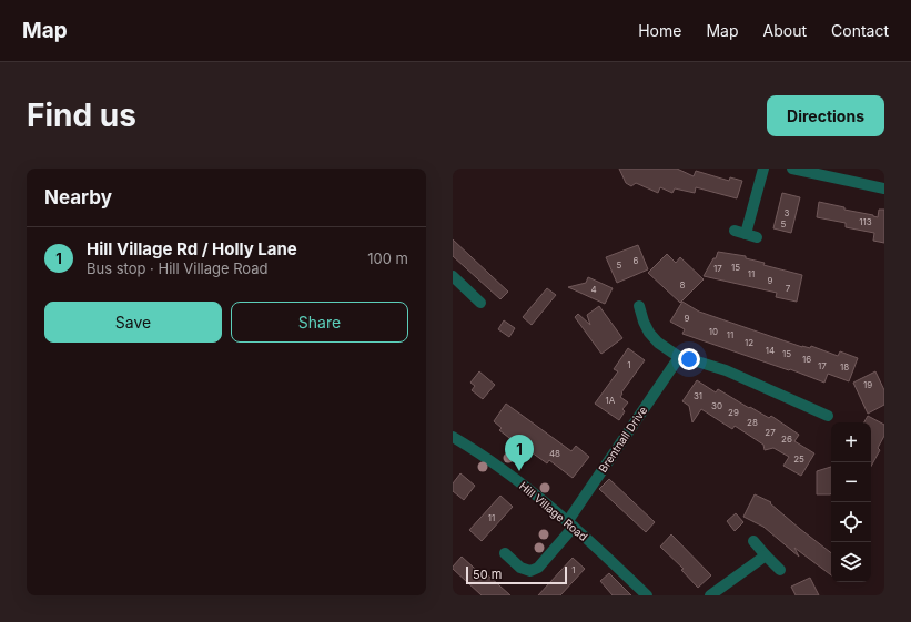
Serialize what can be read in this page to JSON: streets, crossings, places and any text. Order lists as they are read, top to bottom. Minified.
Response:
{"streets":{"street":["Brentnall Drive","Hill Village Road"]},"crossings":[["Brentnall Drive","Hill Village Road"]],"house_numbers":["3","113","5","6","5","15","17","11","9","8","7","4","9","10","11","12","14","15","16","1","17","18","19","31","1A","30","29","28","27","26","48","25","11","1"],"scale_bar":"50 m","page":{"header":"Map","nav":["Home","Map","About","Contact"],"buttons":["Directions",["Save","Share"]],"title":"Find us","heading":"Nearby","list":[{"mark":"1","name":"Hill Village Rd / Holly Lane","note":"Bus stop · Hill Village Road","value":"100 m"}],"map_buttons":["+","−"],"pins":"1","scale":"50 m"}}
